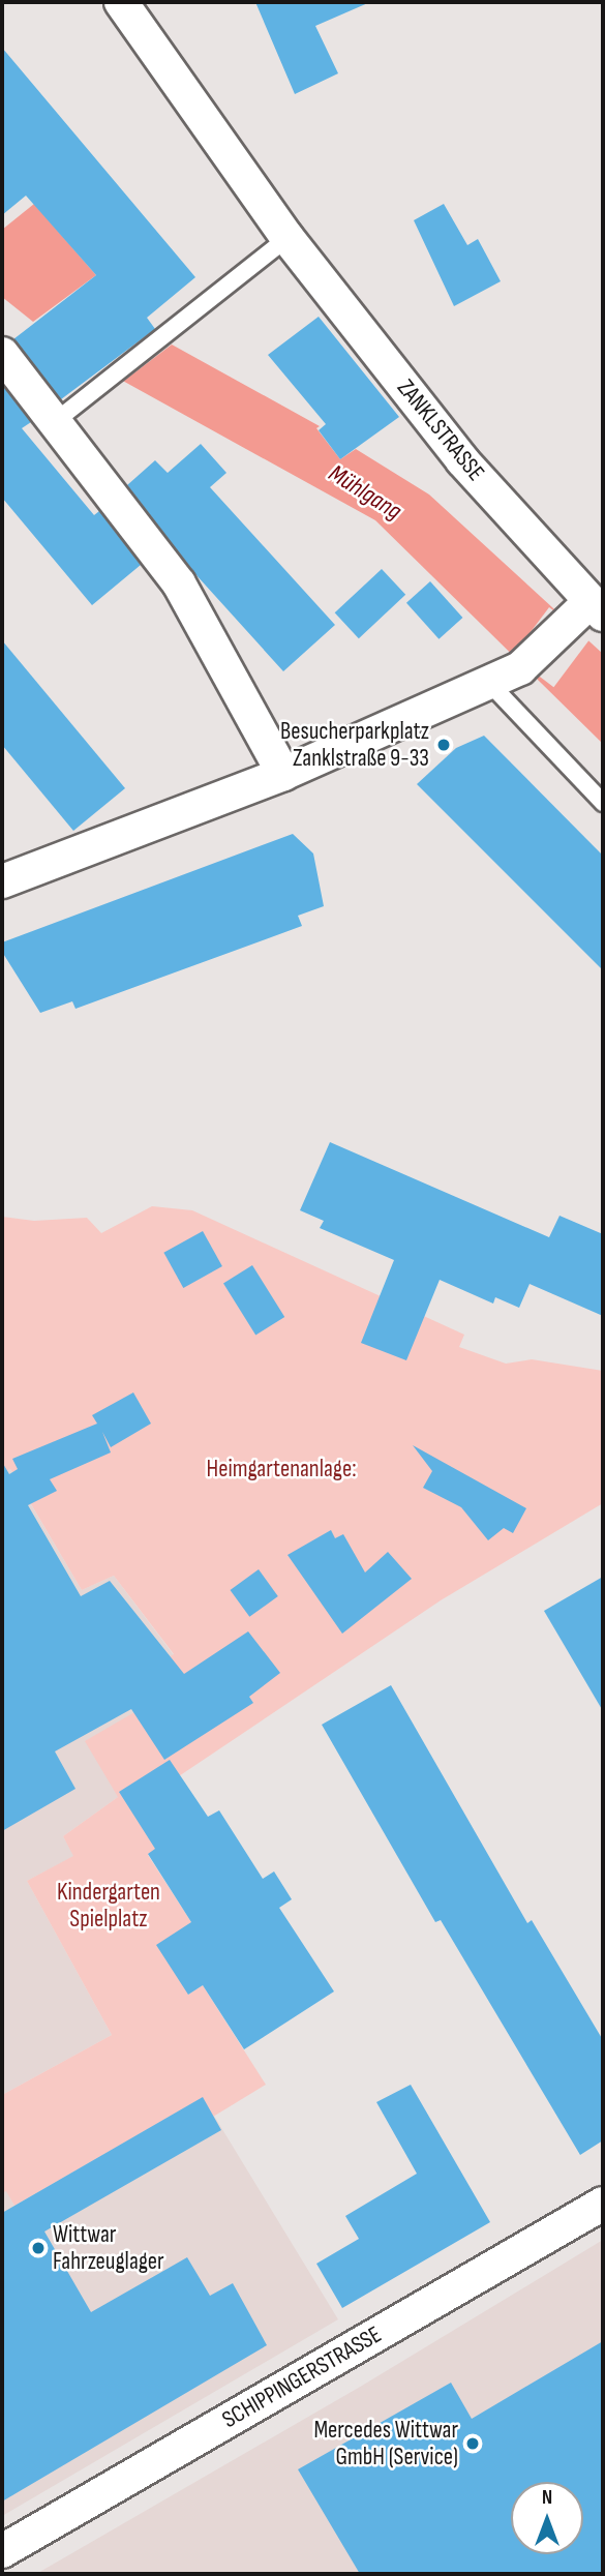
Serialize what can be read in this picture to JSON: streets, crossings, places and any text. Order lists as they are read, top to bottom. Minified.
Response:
{"streets":{"street":["ZANKLSTRASSE","SCHIPPINGERSTRASSE"]},"water":["Mühlgang"],"parks":["Heimgartenanlage:","Kindergarten Spielplatz"],"places":["Besucherparkplatz Zanklstraße 9-33","Wittwar Fahrzeuglager","Mercedes Wittwar GmbH (Service)"],"north":"top"}
